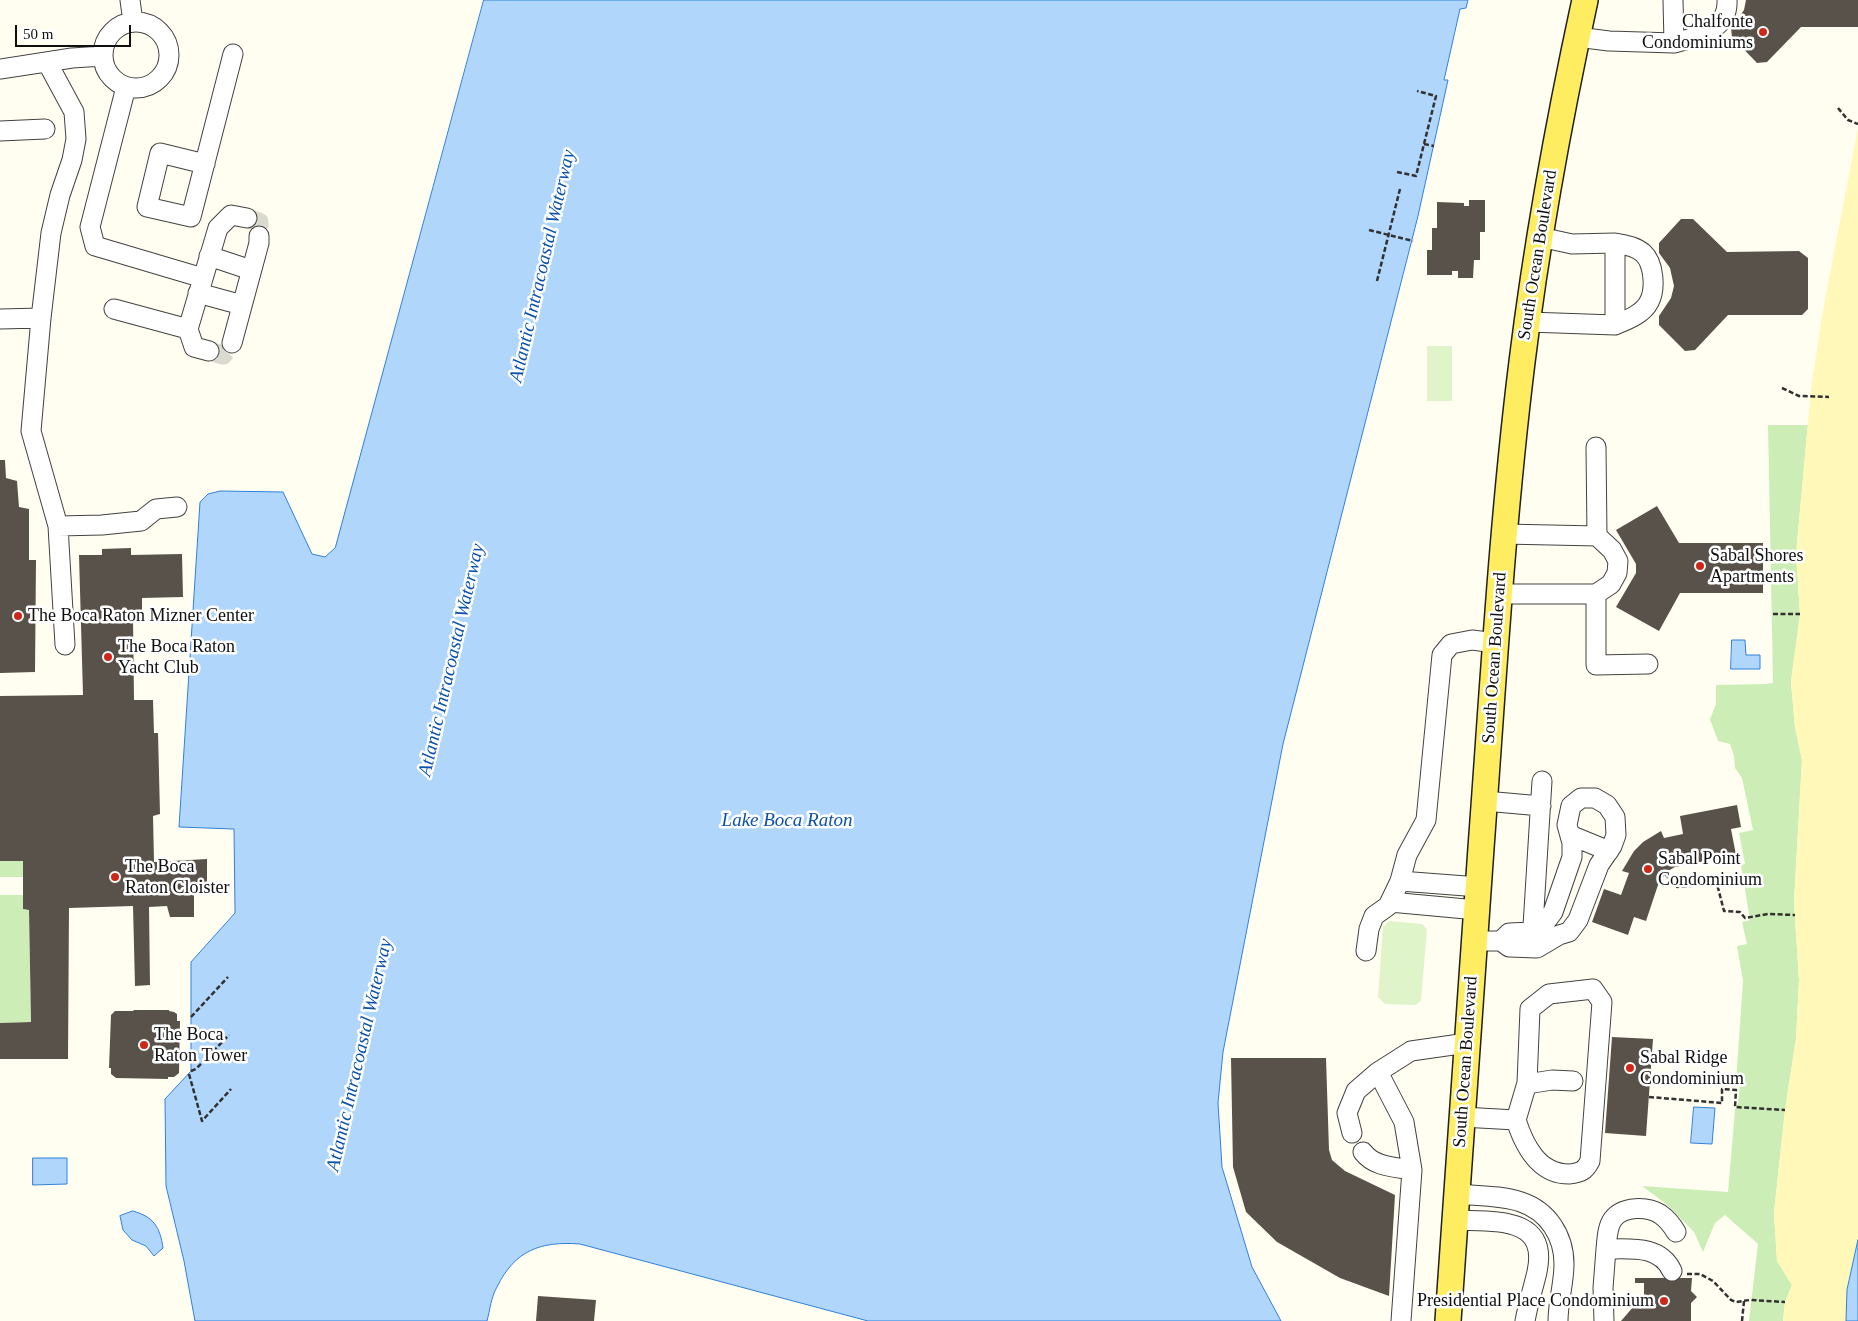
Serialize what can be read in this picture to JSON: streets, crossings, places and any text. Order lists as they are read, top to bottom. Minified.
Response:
{"streets":{"main road":["South Ocean Boulevard"]},"water":["Atlantic Intracoastal Waterway","Lake Boca Raton"],"places":["Chalfonte Condominiums","Sabal Shores Apartments","The Boca Raton Mizner Center","The Boca Raton Yacht Club","Sabal Point Condominium","The Boca Raton Cloister","The Boca Raton Tower","Sabal Ridge Condominium","Presidential Place Condominium"],"scale_bar":"50 m"}
